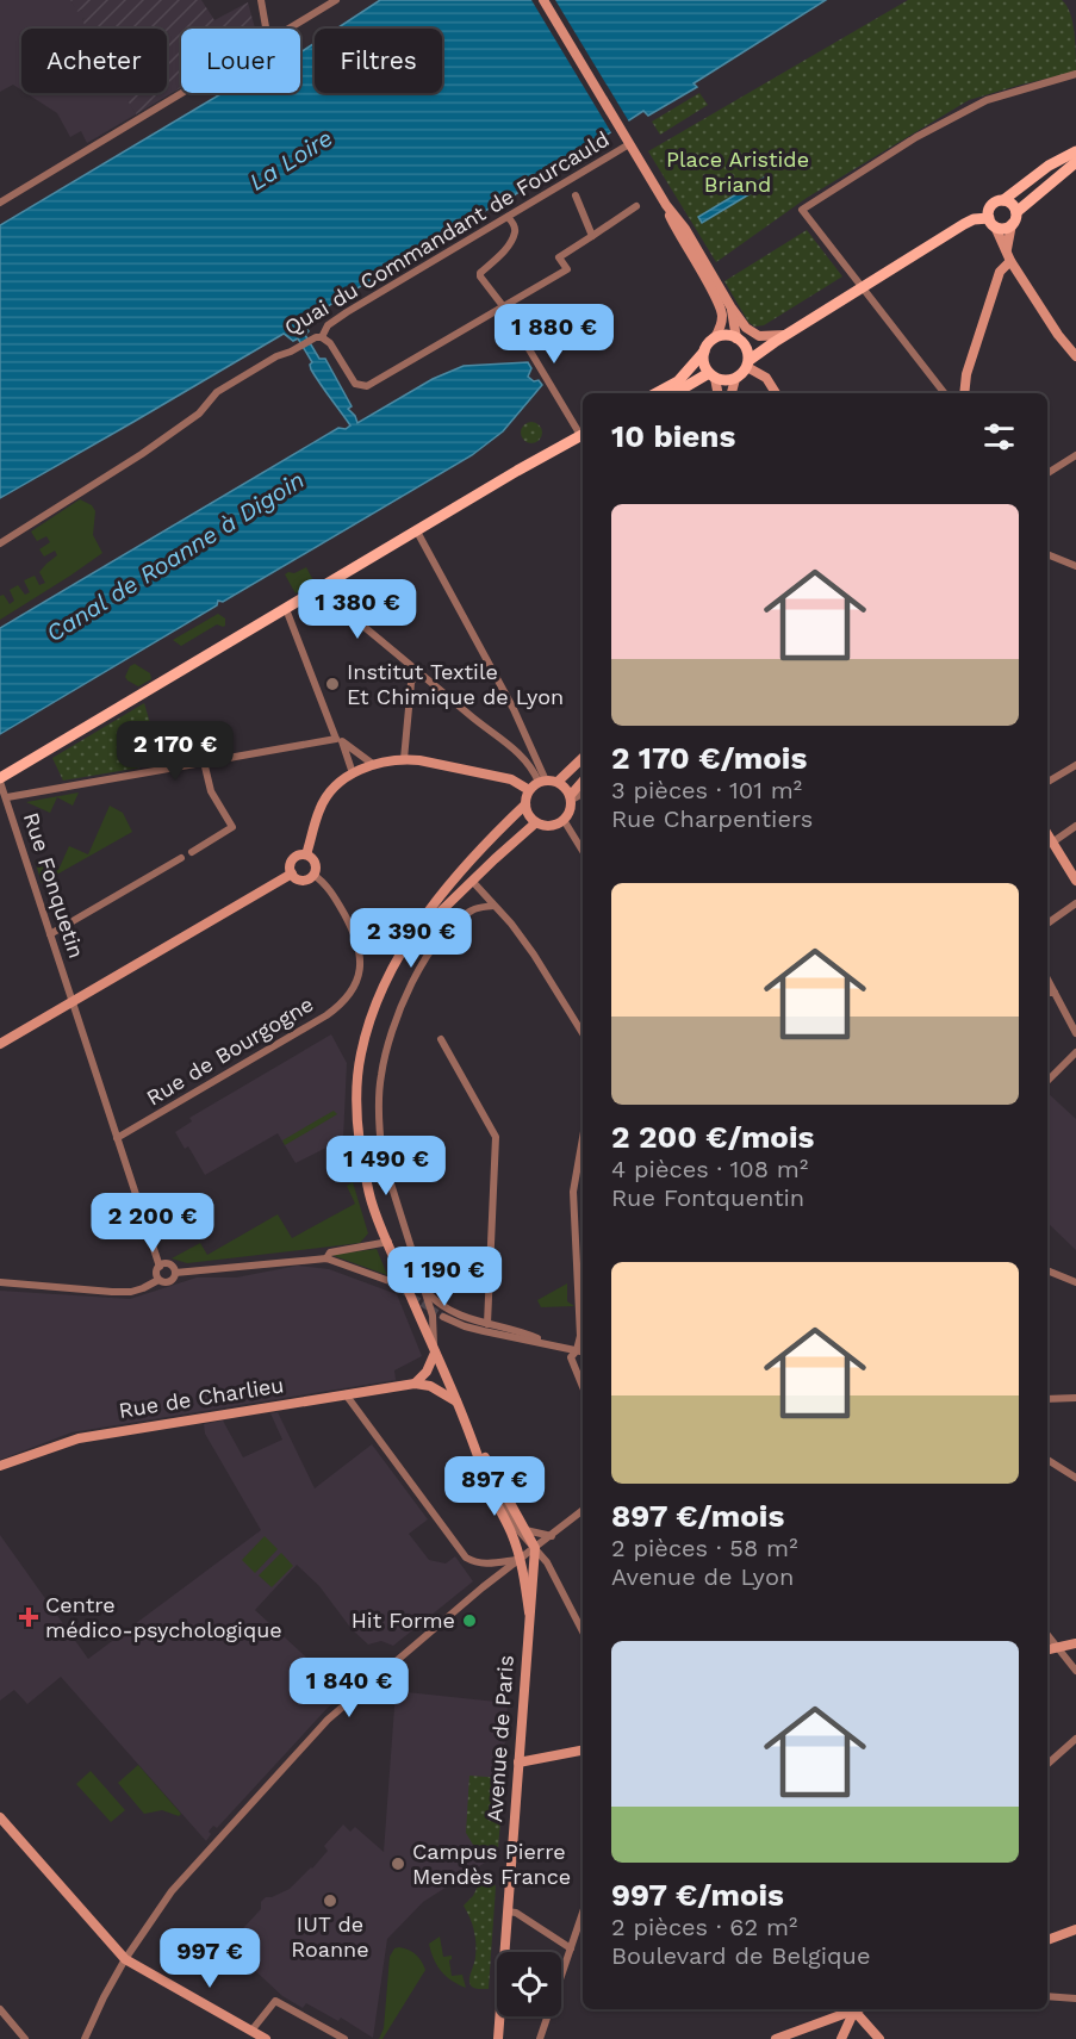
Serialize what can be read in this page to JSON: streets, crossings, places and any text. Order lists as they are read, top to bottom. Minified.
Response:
{"streets":{"main road":["Rue de Charlieu","Avenue de Paris"],"street":["Quai du Commandant de Fourcauld","Rue Fonquetin","Rue de Bourgogne"]},"crossings":[["Rue Fonquetin","Rue de Bourgogne"]],"water":["La Loire","Canal de Roanne à Digoin"],"parks":["Place Aristide Briand"],"places":{"other":["Institut Textile Et Chimique de Lyon","Hit Forme","Campus Pierre Mendès France","IUT de Roanne"],"health":["Centre médico-psychologique"]},"page":{"chip":["Acheter","Louer","Filtres"],"price":["1 880 €","1 380 €","2 170 €","2 390 €","1 490 €","2 200 €","1 190 €","897 €","1 840 €","997 €"],"heading":"10 biens","list":[{"name":"2 170 €/mois","note":"3 pièces · 101 m² · Rue Charpentiers"},{"name":"2 200 €/mois","note":"4 pièces · 108 m² · Rue Fontquentin"},{"name":"897 €/mois","note":"2 pièces · 58 m² · Avenue de Lyon"},{"name":"997 €/mois","note":"2 pièces · 62 m² · Boulevard de Belgique"}]}}
